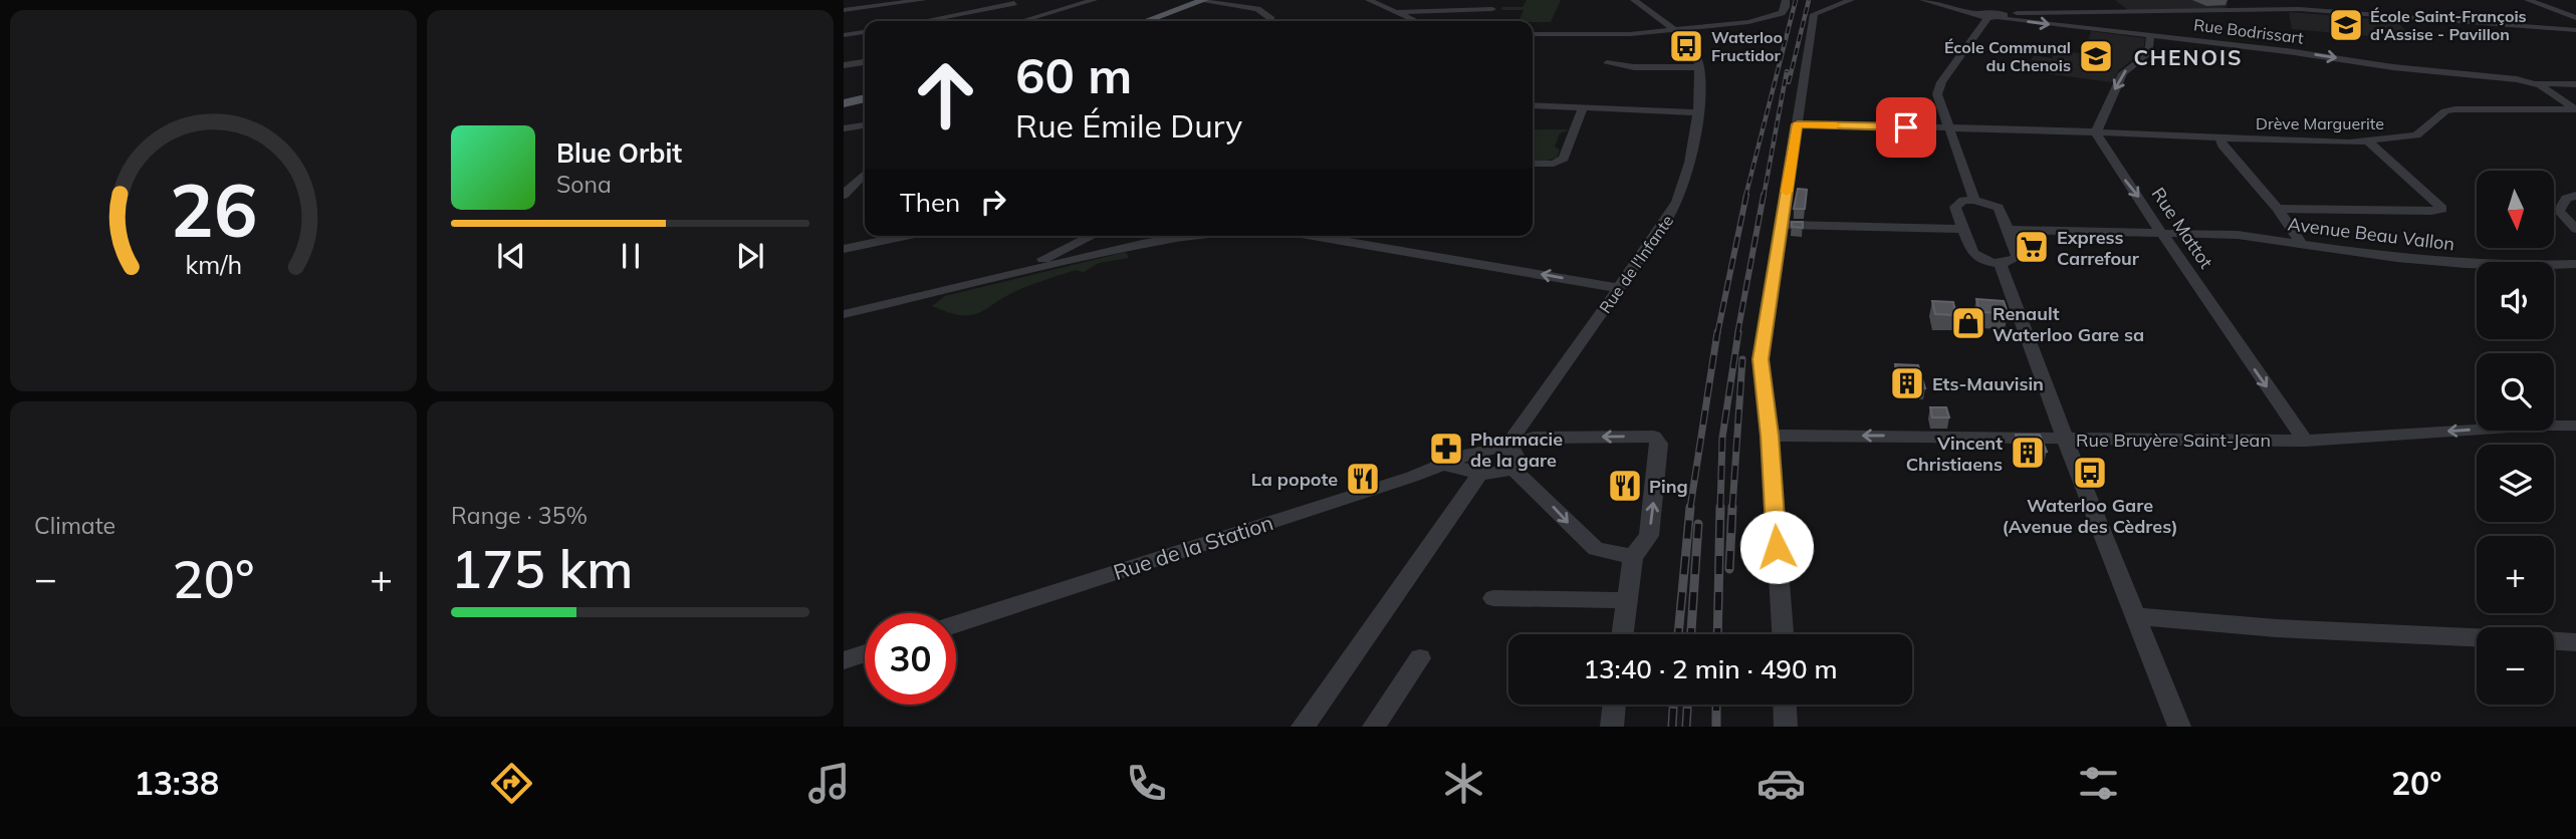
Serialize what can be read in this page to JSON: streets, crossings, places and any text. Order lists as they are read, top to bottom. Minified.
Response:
{"streets":{"street":["Rue Bodrissart","Drève Marguerite","Rue Mattot","Avenue Beau Vallon","Rue de l'Infante","Rue Bruyère Saint-Jean","Rue de la Station"]},"crossings":[["Rue Bodrissart","Drève Marguerite"],["Drève Marguerite","Rue Mattot"],["Rue Mattot","Avenue Beau Vallon"],["Rue Mattot","Rue Bruyère Saint-Jean"],["Rue de l'Infante","Rue de la Station"]],"one_way":["Rue Bruyère Saint-Jean"],"districts":["CHENOIS"],"places":{"school or university":["École Saint-François d'Assise - Pavillon","École Communal du Chenois"],"bus stop":["Waterloo Fructidor","Waterloo Gare (Avenue des Cèdres)"],"supermarket":["Express Carrefour"],"shop":["Renault Waterloo Gare sa"],"building":["Ets-Mauvisin","Vincent Christiaens"],"pharmacy":["Pharmacie de la gare"],"restaurant":["La popote","Ping"]},"north":"bottom","page":{"turn":["60 m","Rue Émile Dury"],"song":["Blue Orbit","Sona"],"then":"Then","map_buttons":["+","−"],"tile":["Climate",["Range · 35%","175 km"]],"heat":["−","20°","+"],"limit":"30","trip":"13:40 · 2 min · 490 m","tabs":["13:38","20°"],"gauge":["26","km/h"]}}
